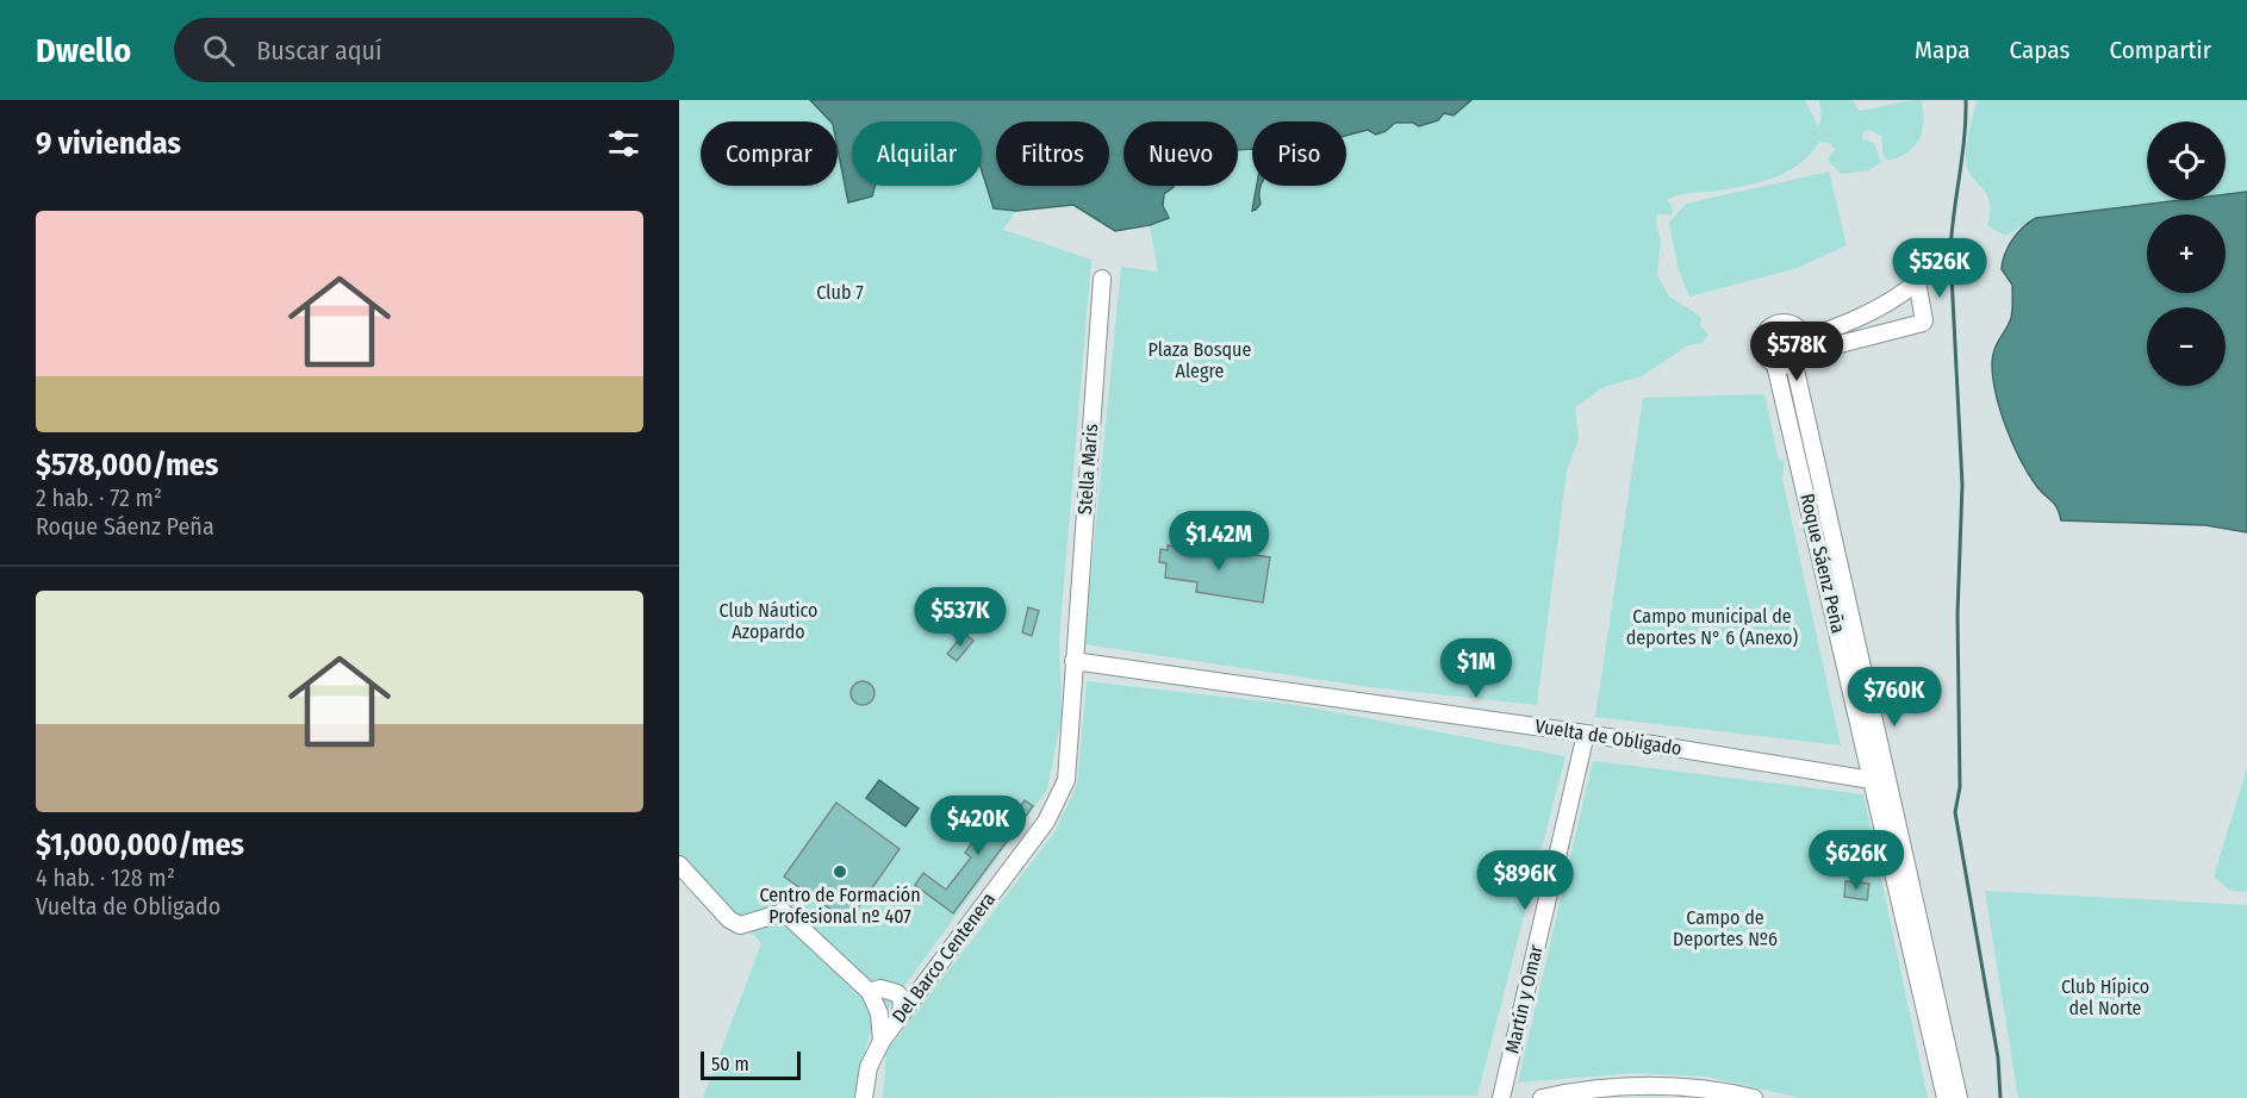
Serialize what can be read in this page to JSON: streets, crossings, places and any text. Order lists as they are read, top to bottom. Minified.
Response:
{"streets":{"street":["Stella Maris","Roque Sáenz Peña","Vuelta de Obligado","Del Barco Centenera","Martín y Omar"]},"crossings":[["Stella Maris","Vuelta de Obligado"],["Stella Maris","Del Barco Centenera"],["Roque Sáenz Peña","Vuelta de Obligado"],["Vuelta de Obligado","Del Barco Centenera"],["Vuelta de Obligado","Martín y Omar"]],"parks":["Club 7","Plaza Bosque Alegre","Club Náutico Azopardo","Campo municipal de deportes N° 6 (Anexo)","Campo de Deportes Nº6","Club Hípico del Norte"],"places":["Centro de Formación Profesional nº 407"],"scale_bar":"50 m","page":{"header":"Dwello","search":"Buscar aquí","nav":["Mapa","Capas","Compartir"],"heading":"9 viviendas","map_buttons":["+","−"],"chip":["Comprar","Alquilar","Filtros","Nuevo","Piso"],"list":[{"name":"$578,000/mes","note":"2 hab. · 72 m² · Roque Sáenz Peña"},{"name":"$1,000,000/mes","note":"4 hab. · 128 m² · Vuelta de Obligado"}],"price":["$526K","$578K","$1.42M","$537K","$1M","$760K","$420K","$626K","$896K"],"scale":"50 m"}}
